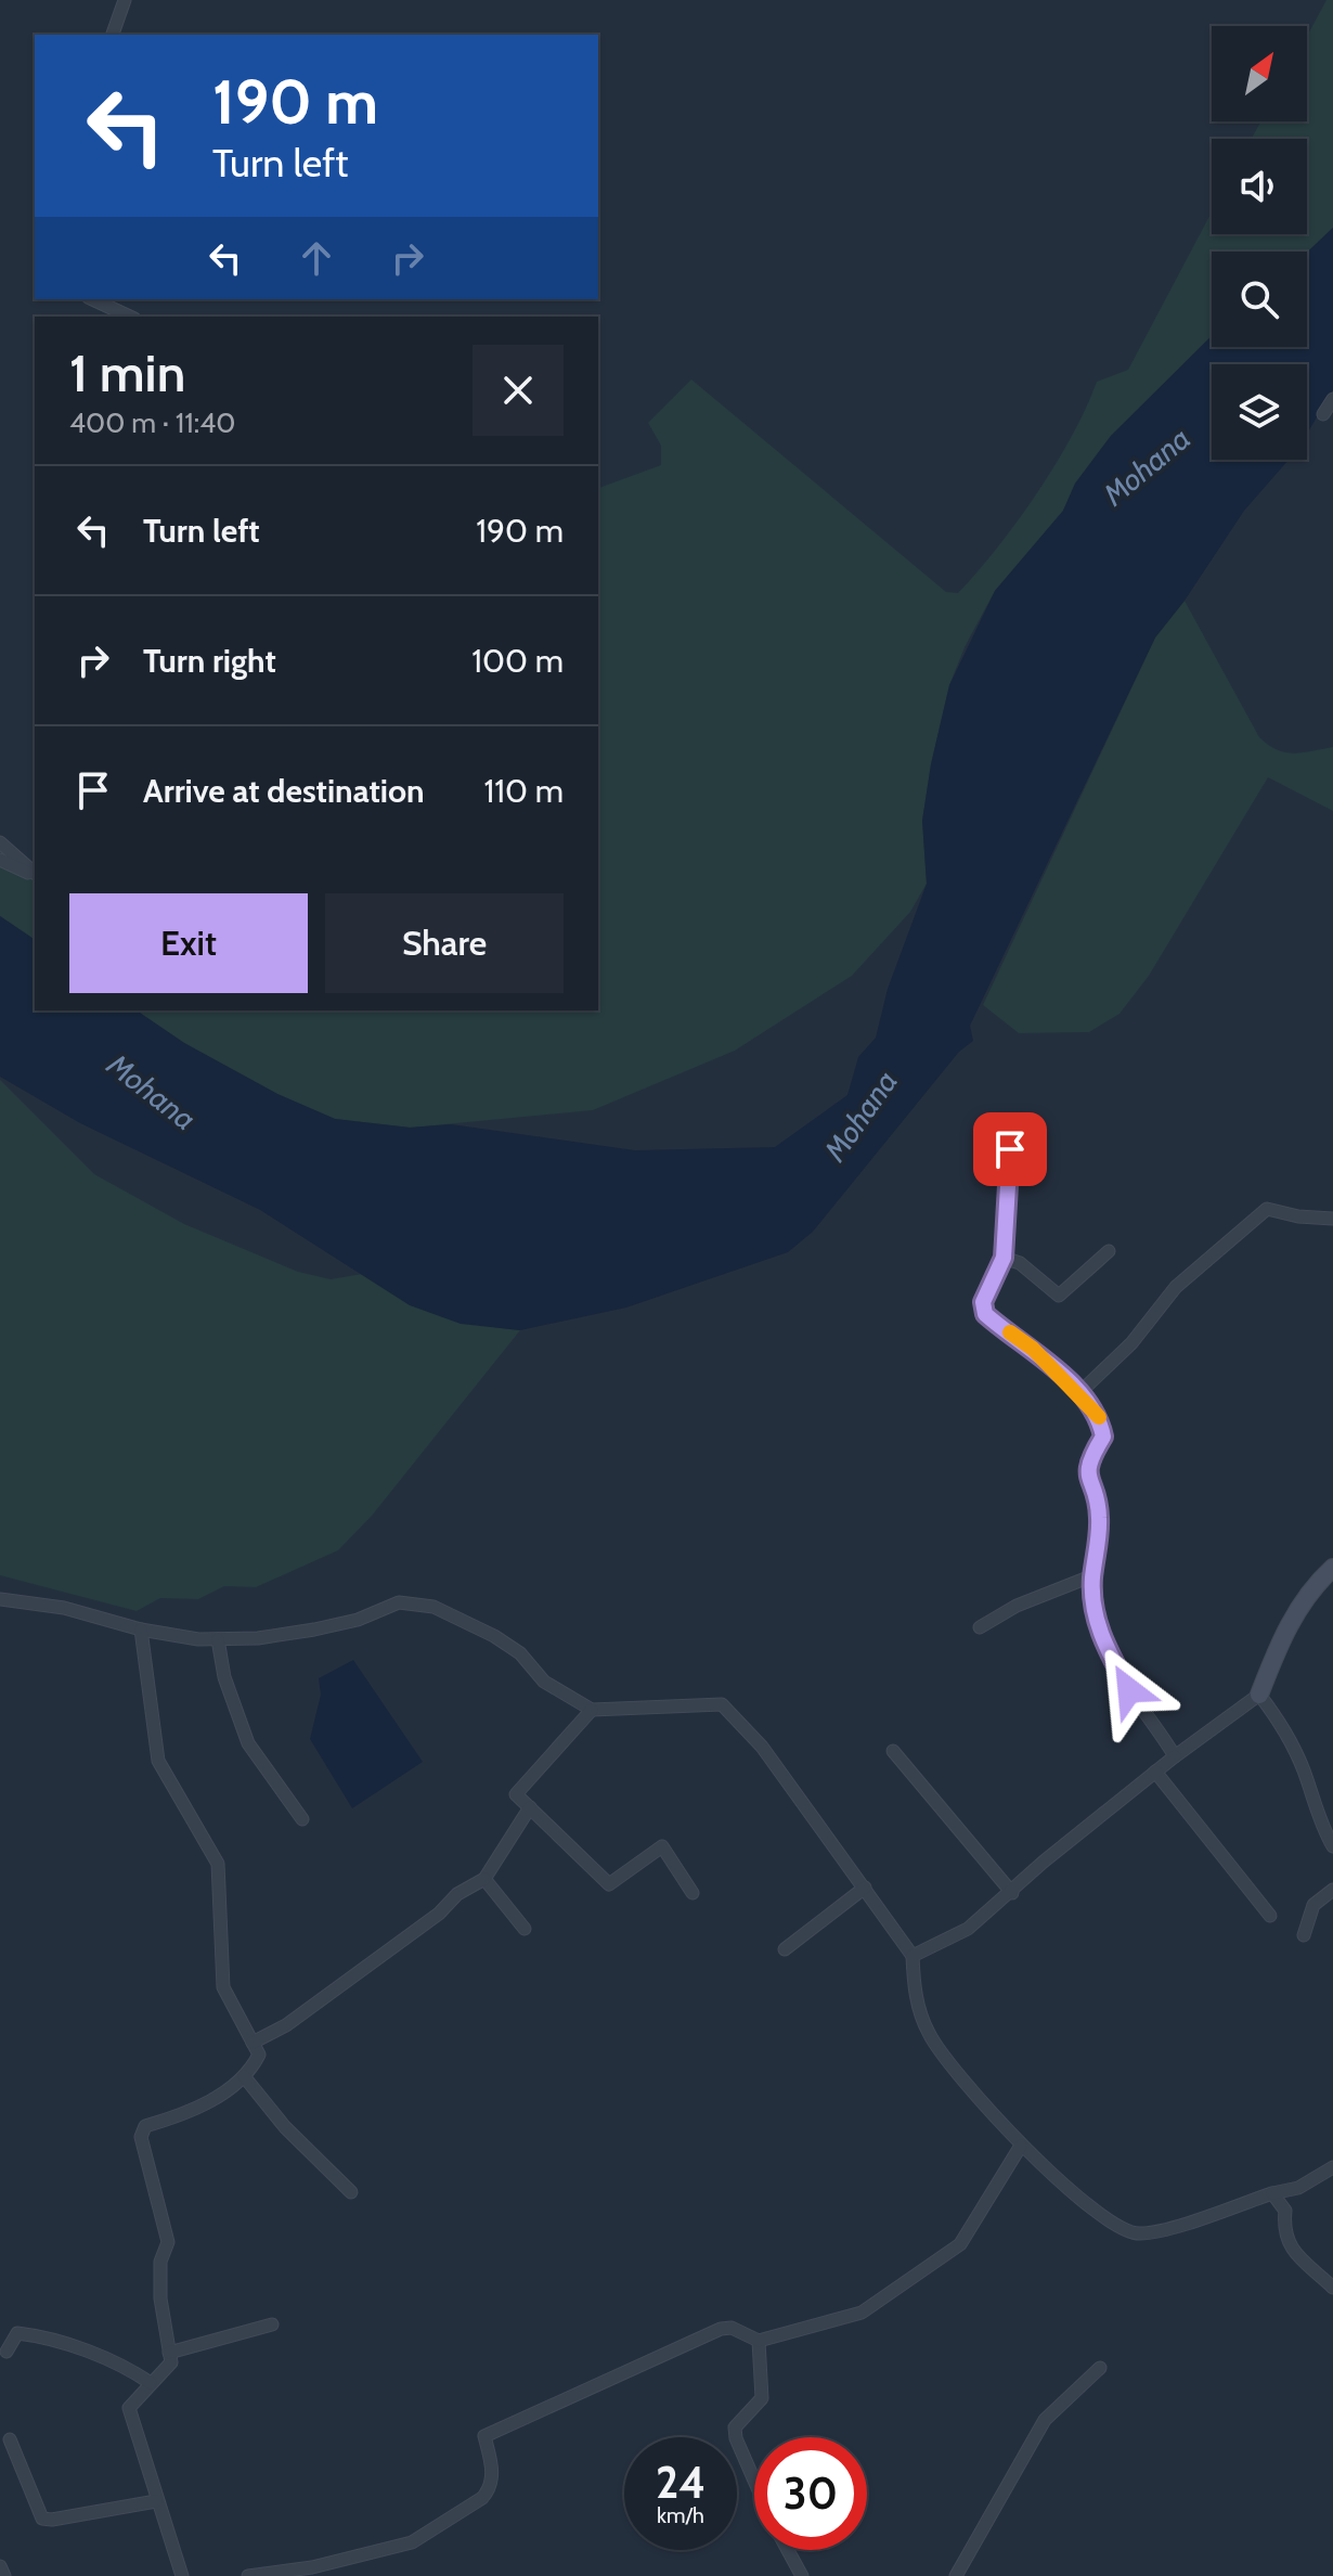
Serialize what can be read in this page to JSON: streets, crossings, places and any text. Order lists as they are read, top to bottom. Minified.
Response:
{"water":["Mohana"],"north":"top right","page":{"turn":["190 m","Turn left"],"heading":["1 min","400 m · 11:40"],"list":[{"name":"Turn left","value":"190 m"},{"name":"Turn right","value":"100 m"},{"name":"Arrive at destination","value":"110 m"}],"buttons":["Exit","Share"],"speed":"24 km/h","limit":"30"}}
